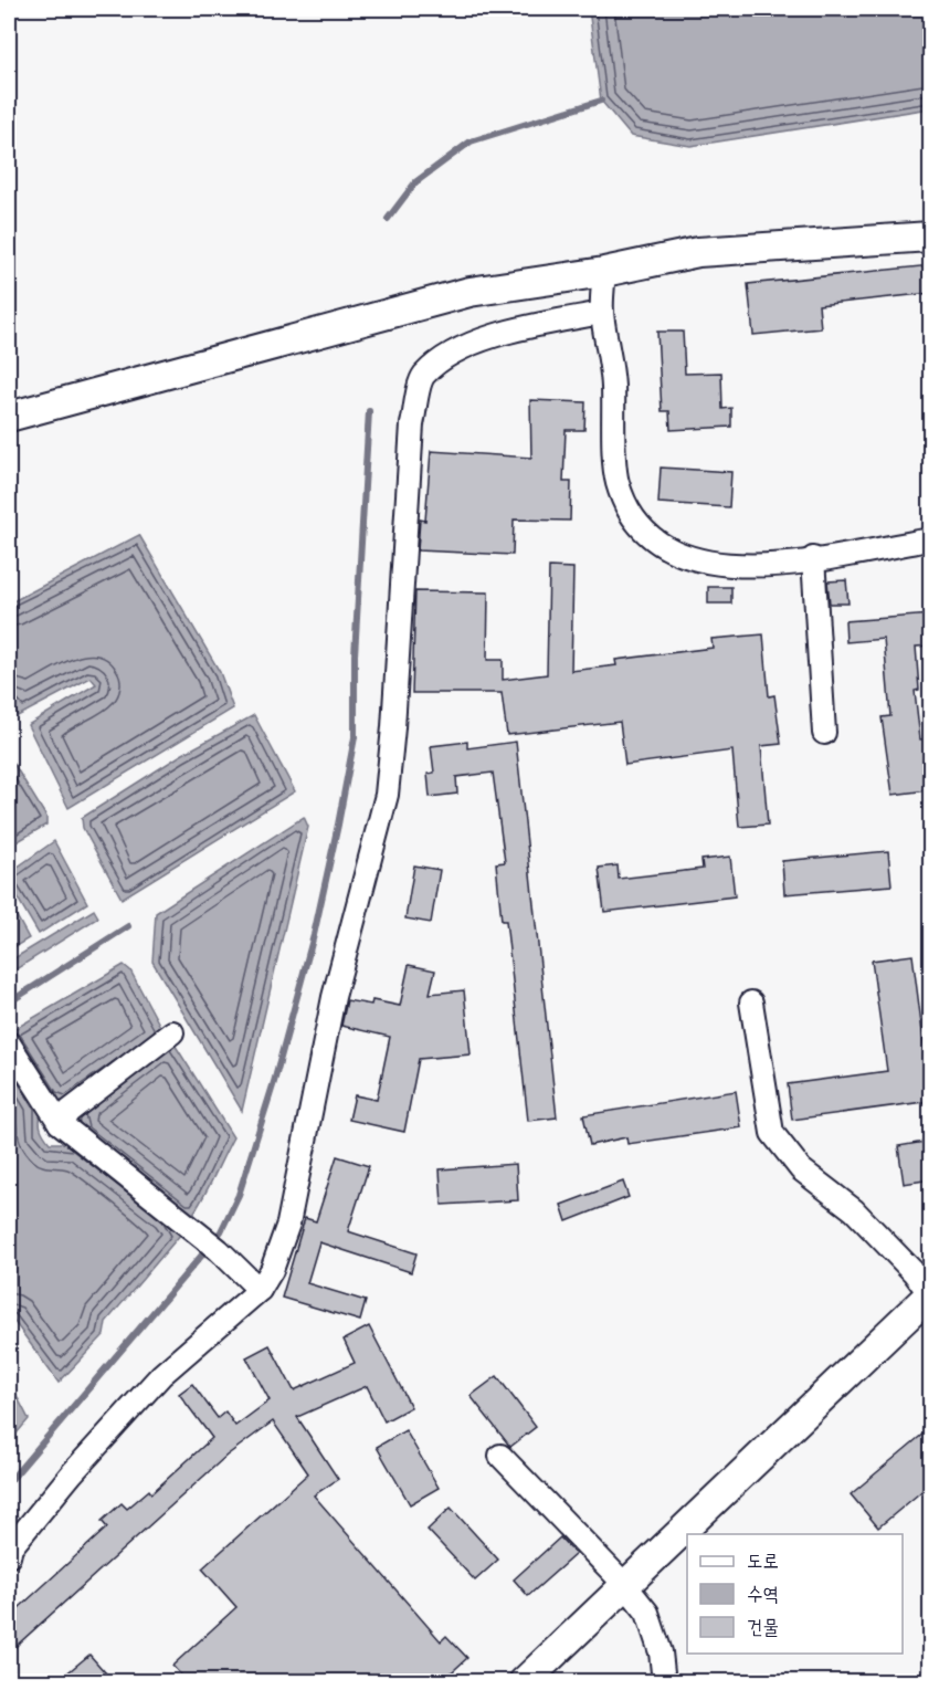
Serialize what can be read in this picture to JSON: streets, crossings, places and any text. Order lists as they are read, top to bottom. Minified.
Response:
{"legend":["도로","수역","건물"]}
